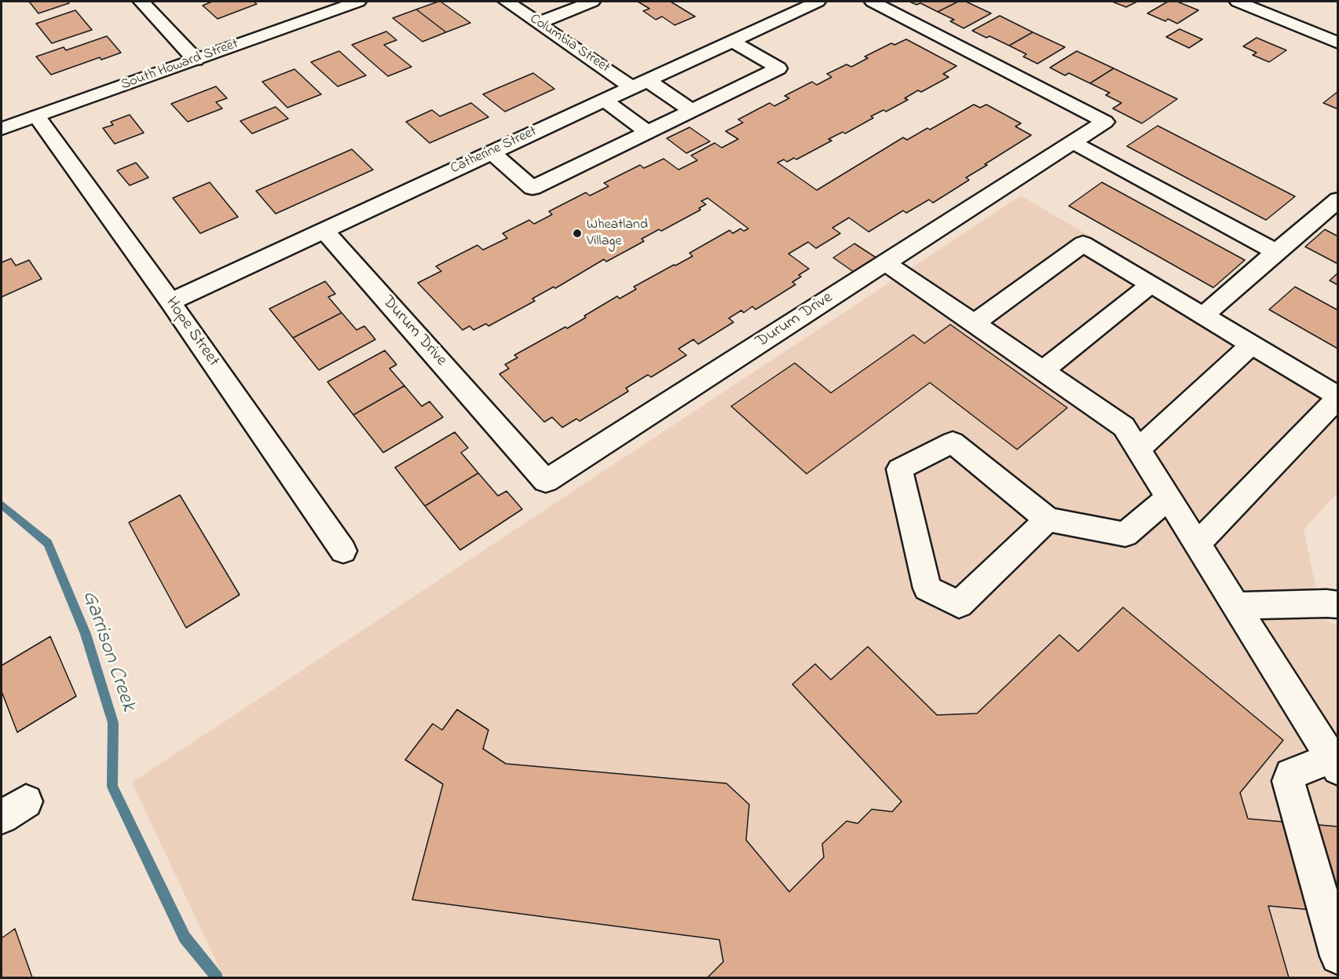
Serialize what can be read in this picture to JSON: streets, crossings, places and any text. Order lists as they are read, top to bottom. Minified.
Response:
{"streets":{"street":["Columbia Street","South Howard Street","Catherine Street","Durum Drive","Hope Street"]},"crossings":[["Columbia Street","Catherine Street"],["South Howard Street","Hope Street"],["Catherine Street","Durum Drive"],["Catherine Street","Hope Street"]],"water":["Garrison Creek"],"places":["Wheatland Village"]}
